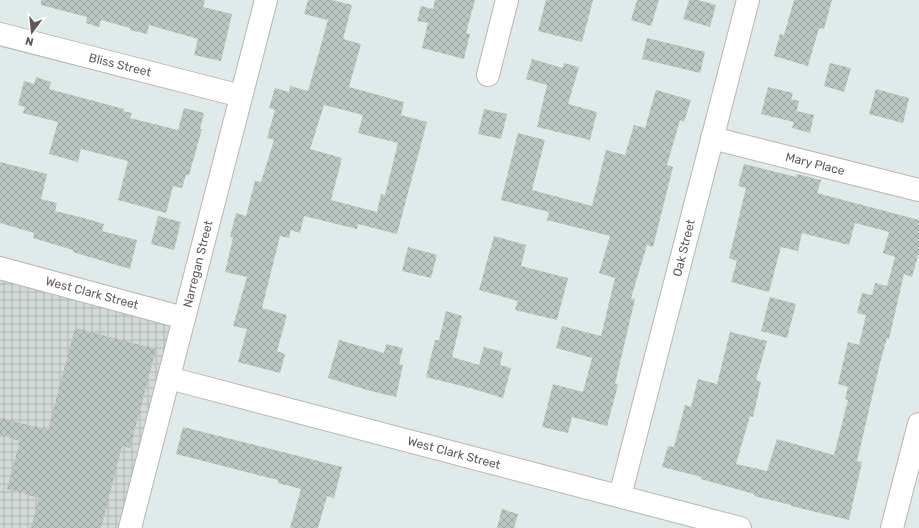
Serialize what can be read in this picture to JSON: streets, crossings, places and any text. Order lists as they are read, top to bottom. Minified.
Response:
{"streets":{"street":["Bliss Street","Mary Place","Oak Street","Narregan Street","West Clark Street"]},"crossings":[["Bliss Street","Narregan Street"],["Mary Place","Oak Street"],["Oak Street","West Clark Street"],["Narregan Street","West Clark Street"]],"north":"bottom"}
